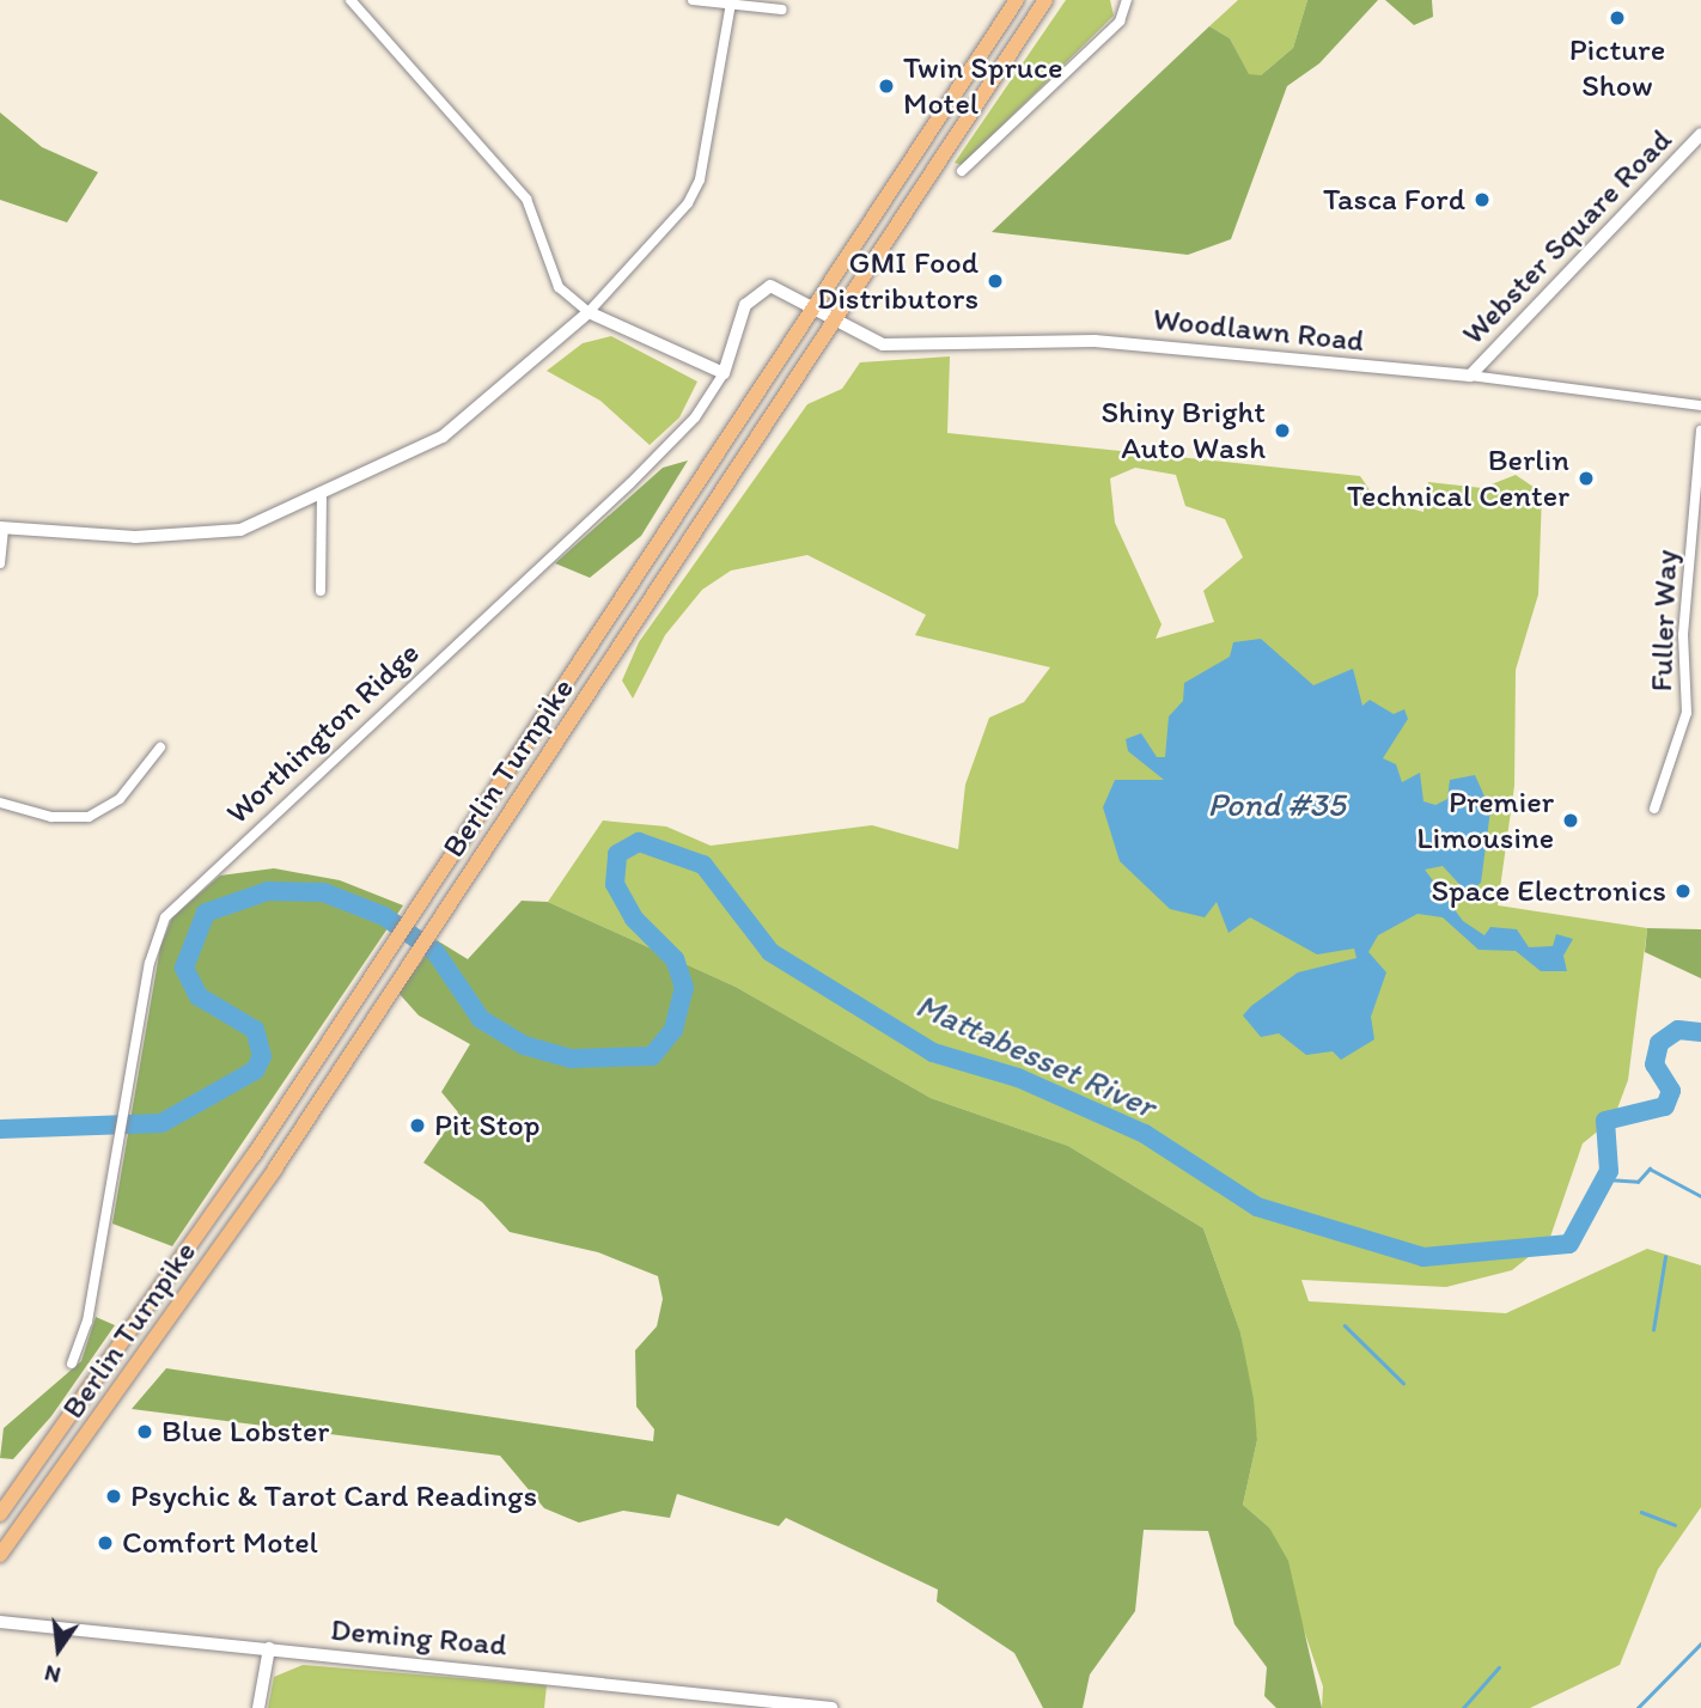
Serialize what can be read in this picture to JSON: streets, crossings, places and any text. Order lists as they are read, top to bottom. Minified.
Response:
{"streets":{"highway":["Berlin Turnpike"],"street":["Webster Square Road","Woodlawn Road","Fuller Way","Worthington Ridge","Deming Road"]},"crossings":[["Webster Square Road","Woodlawn Road"],["Woodlawn Road","Worthington Ridge"],["Woodlawn Road","Berlin Turnpike"],["Worthington Ridge","Berlin Turnpike"]],"water":["Pond #35","Mattabesset River"],"places":["Picture Show","Twin Spruce Motel","Tasca Ford","GMI Food Distributors","Shiny Bright Auto Wash","Berlin Technical Center","Premier Limousine","Space Electronics","Pit Stop","Blue Lobster","Psychic & Tarot Card Readings","Comfort Motel"],"north":"bottom"}
